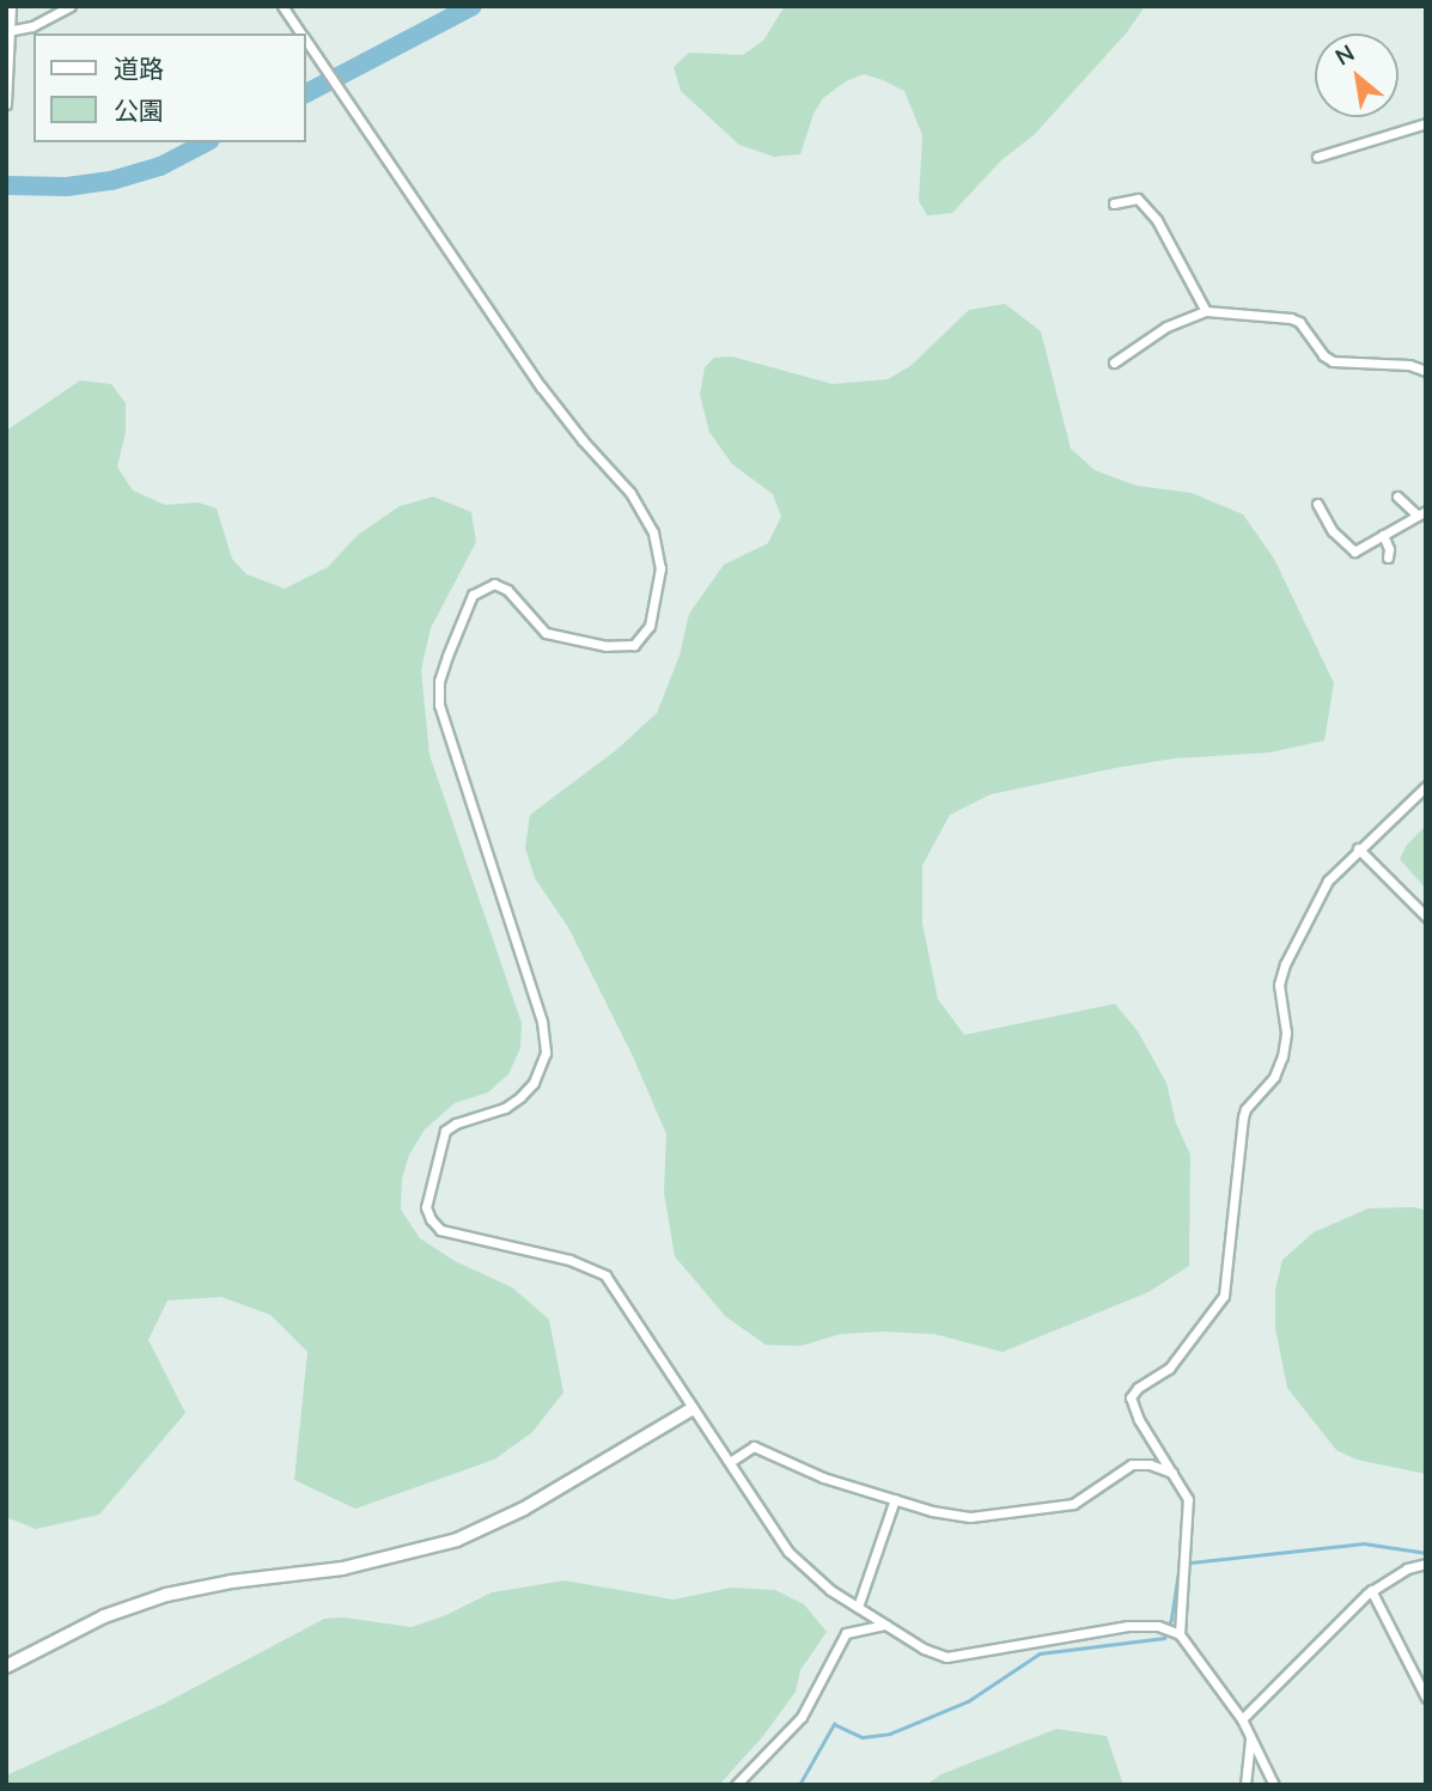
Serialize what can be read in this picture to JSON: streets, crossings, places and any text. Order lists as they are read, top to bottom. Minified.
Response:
{"legend":["道路","公園"],"north":"top left"}
